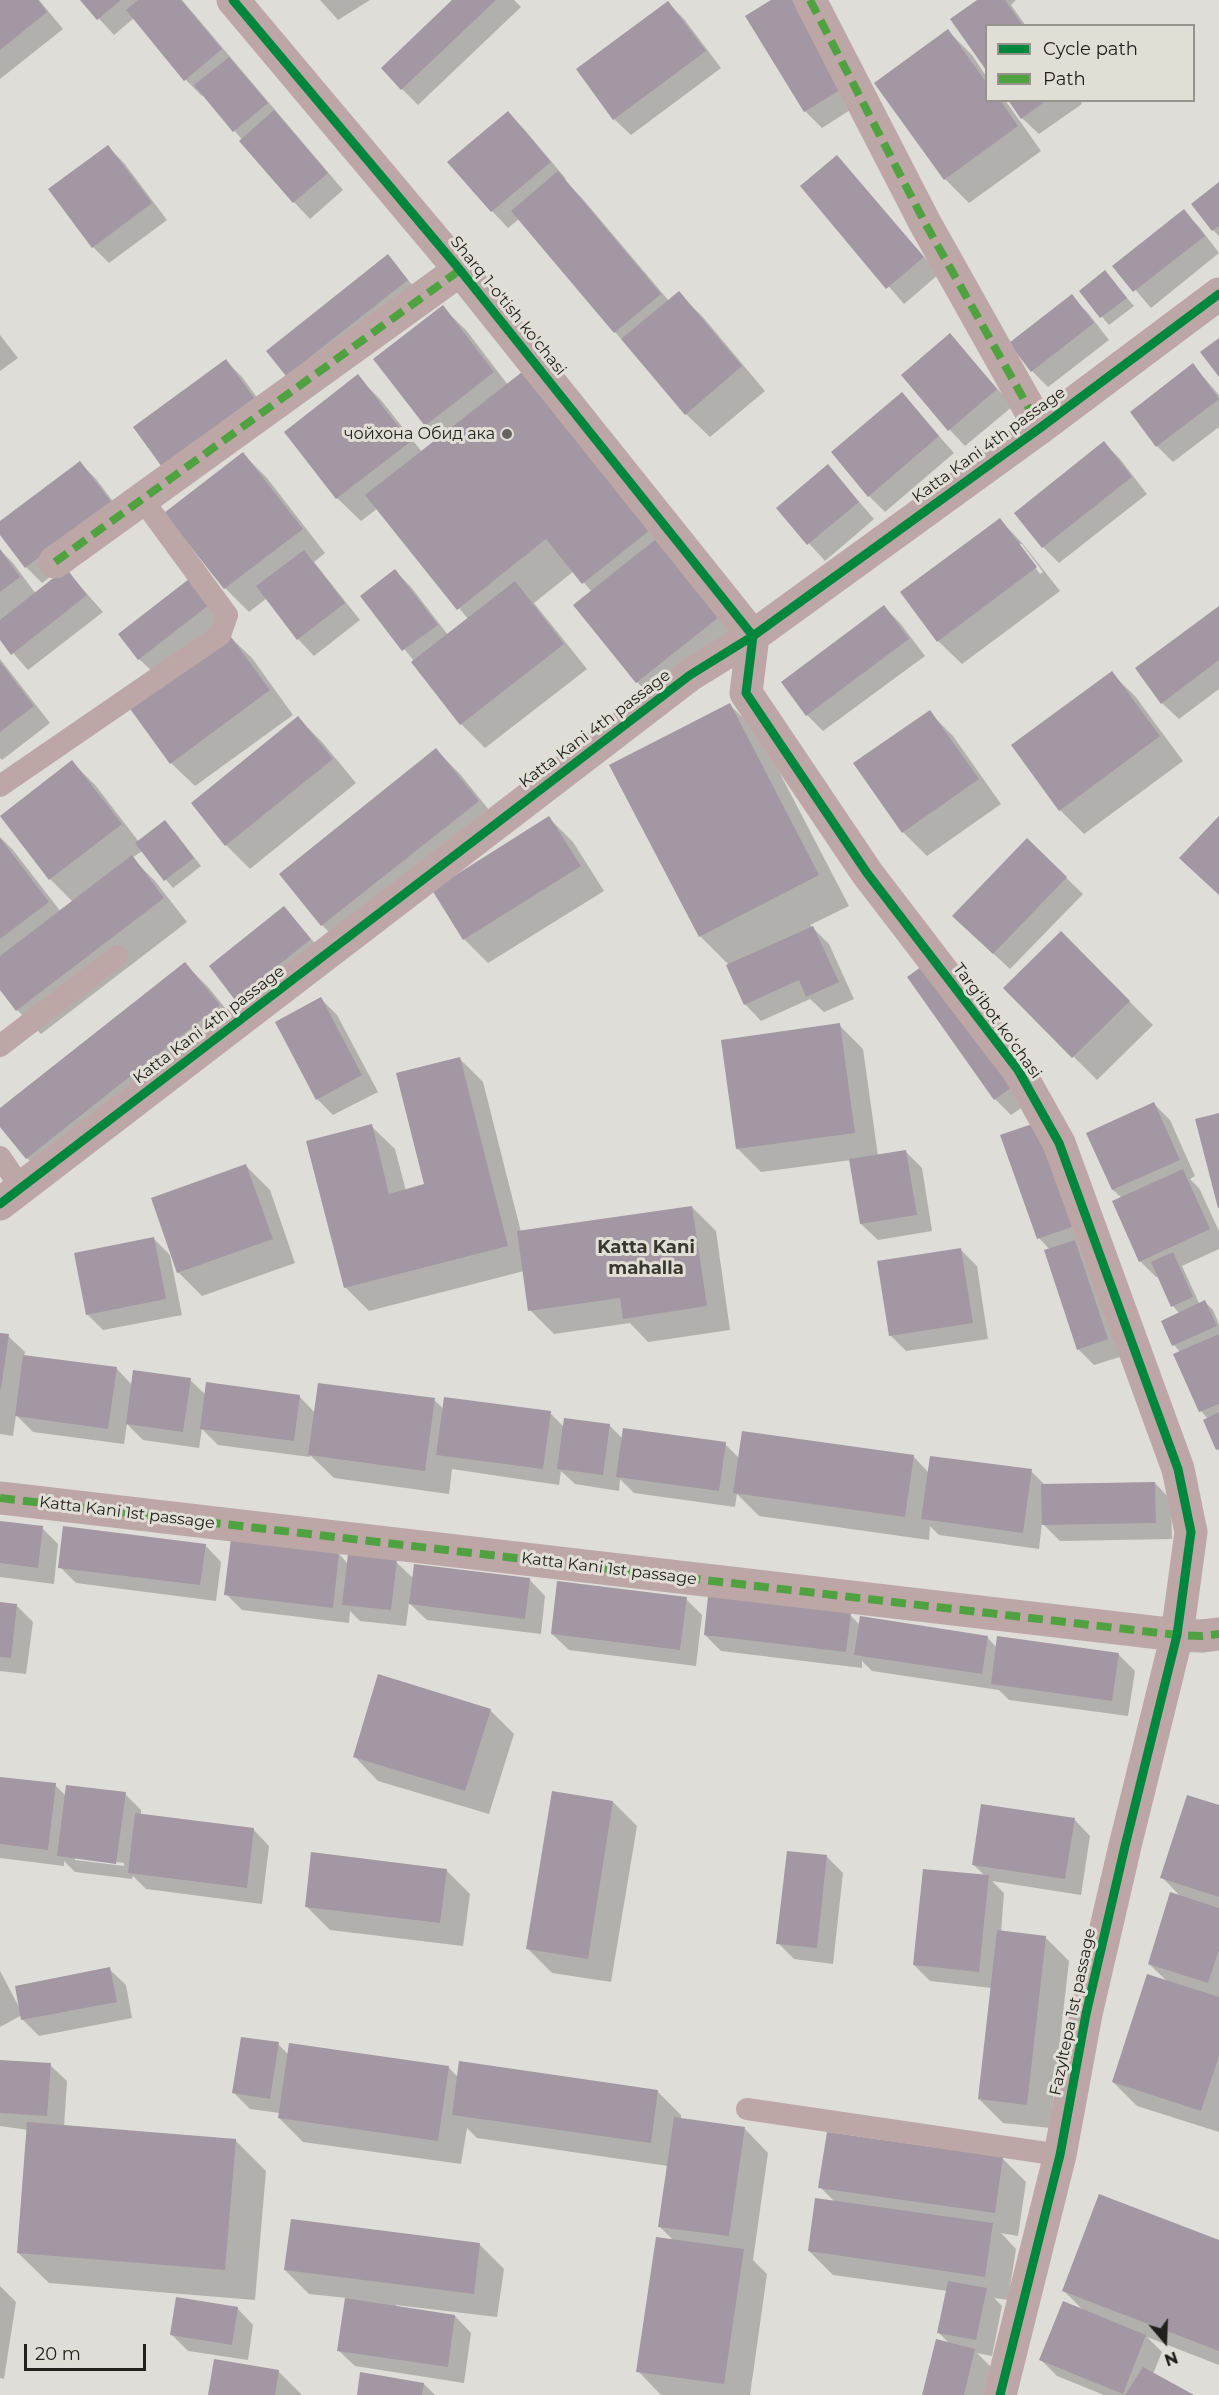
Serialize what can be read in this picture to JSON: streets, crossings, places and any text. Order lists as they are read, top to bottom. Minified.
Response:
{"streets":{"street":["Sharq 1-o'tish ko'chasi","Katta Kani 4th passage","Targ‘ibot ko‘chasi","Katta Kani 1st passage","Fazyltepa 1st passage"]},"crossings":[["Sharq 1-o'tish ko'chasi","Katta Kani 4th passage"],["Sharq 1-o'tish ko'chasi","Targ‘ibot ko‘chasi"],["Katta Kani 4th passage","Targ‘ibot ko‘chasi"],["Targ‘ibot ko‘chasi","Katta Kani 1st passage"],["Targ‘ibot ko‘chasi","Fazyltepa 1st passage"],["Katta Kani 1st passage","Fazyltepa 1st passage"]],"districts":["Katta Kani mahalla"],"places":["чойхона Обид ака"],"legend":["Cycle path","Path"],"scale_bar":"20 m","north":"bottom"}
